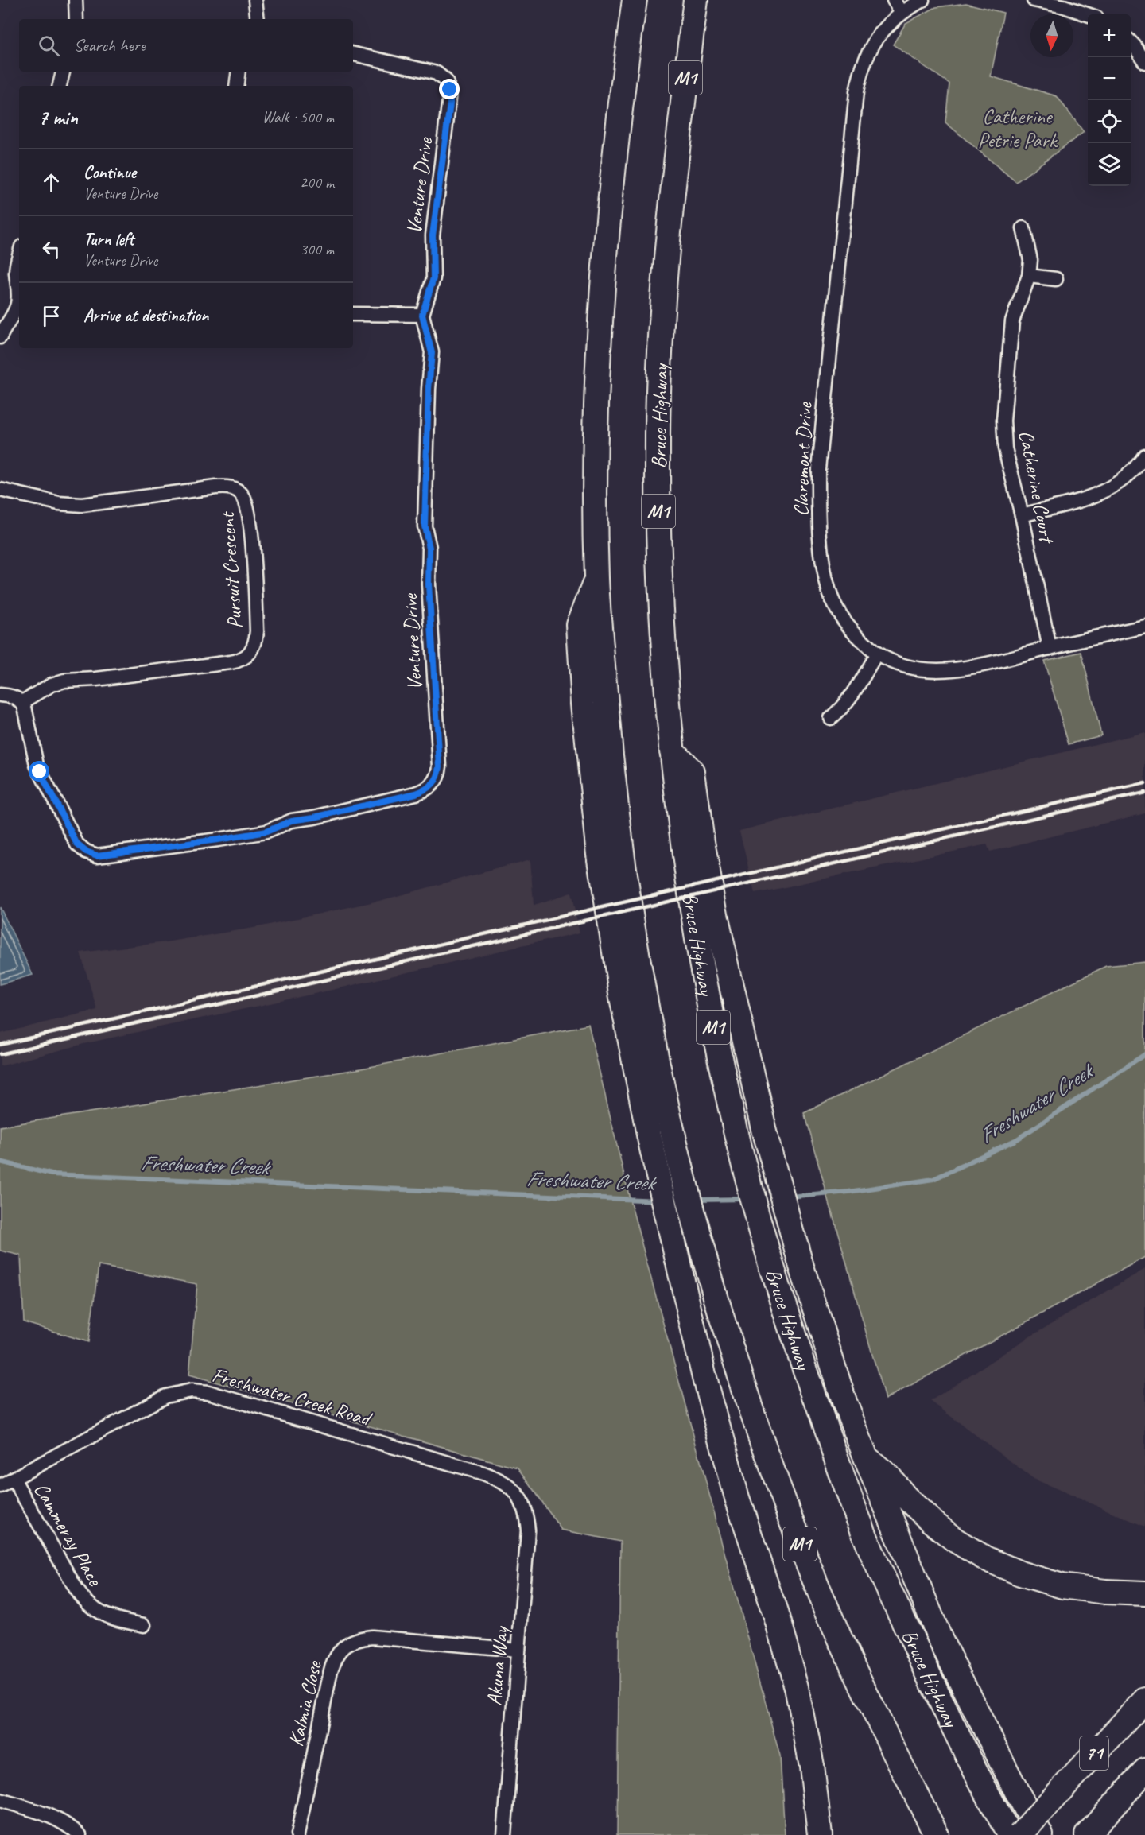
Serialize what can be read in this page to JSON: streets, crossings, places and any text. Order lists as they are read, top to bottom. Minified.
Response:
{"streets":{"highway":["M1","Bruce Highway","71"],"street":["Venture Drive","Claremont Drive","Catherine Court","Pursuit Crescent","Freshwater Creek Road","Cammeray Place","Akuna Way","Kalmia Close"]},"crossings":[["Venture Drive","Pursuit Crescent"],["Claremont Drive","Catherine Court"],["Freshwater Creek Road","Cammeray Place"],["Freshwater Creek Road","Akuna Way"],["Akuna Way","Kalmia Close"]],"water":["Freshwater Creek"],"parks":["Catherine Petrie Park"],"north":"bottom","page":{"map_buttons":["+","−"],"search":"Search here","heading":["7 min","Walk · 500 m"],"list":[["Continue","Venture Drive","200 m"],["Turn left","Venture Drive","300 m"],"Arrive at destination"]}}
